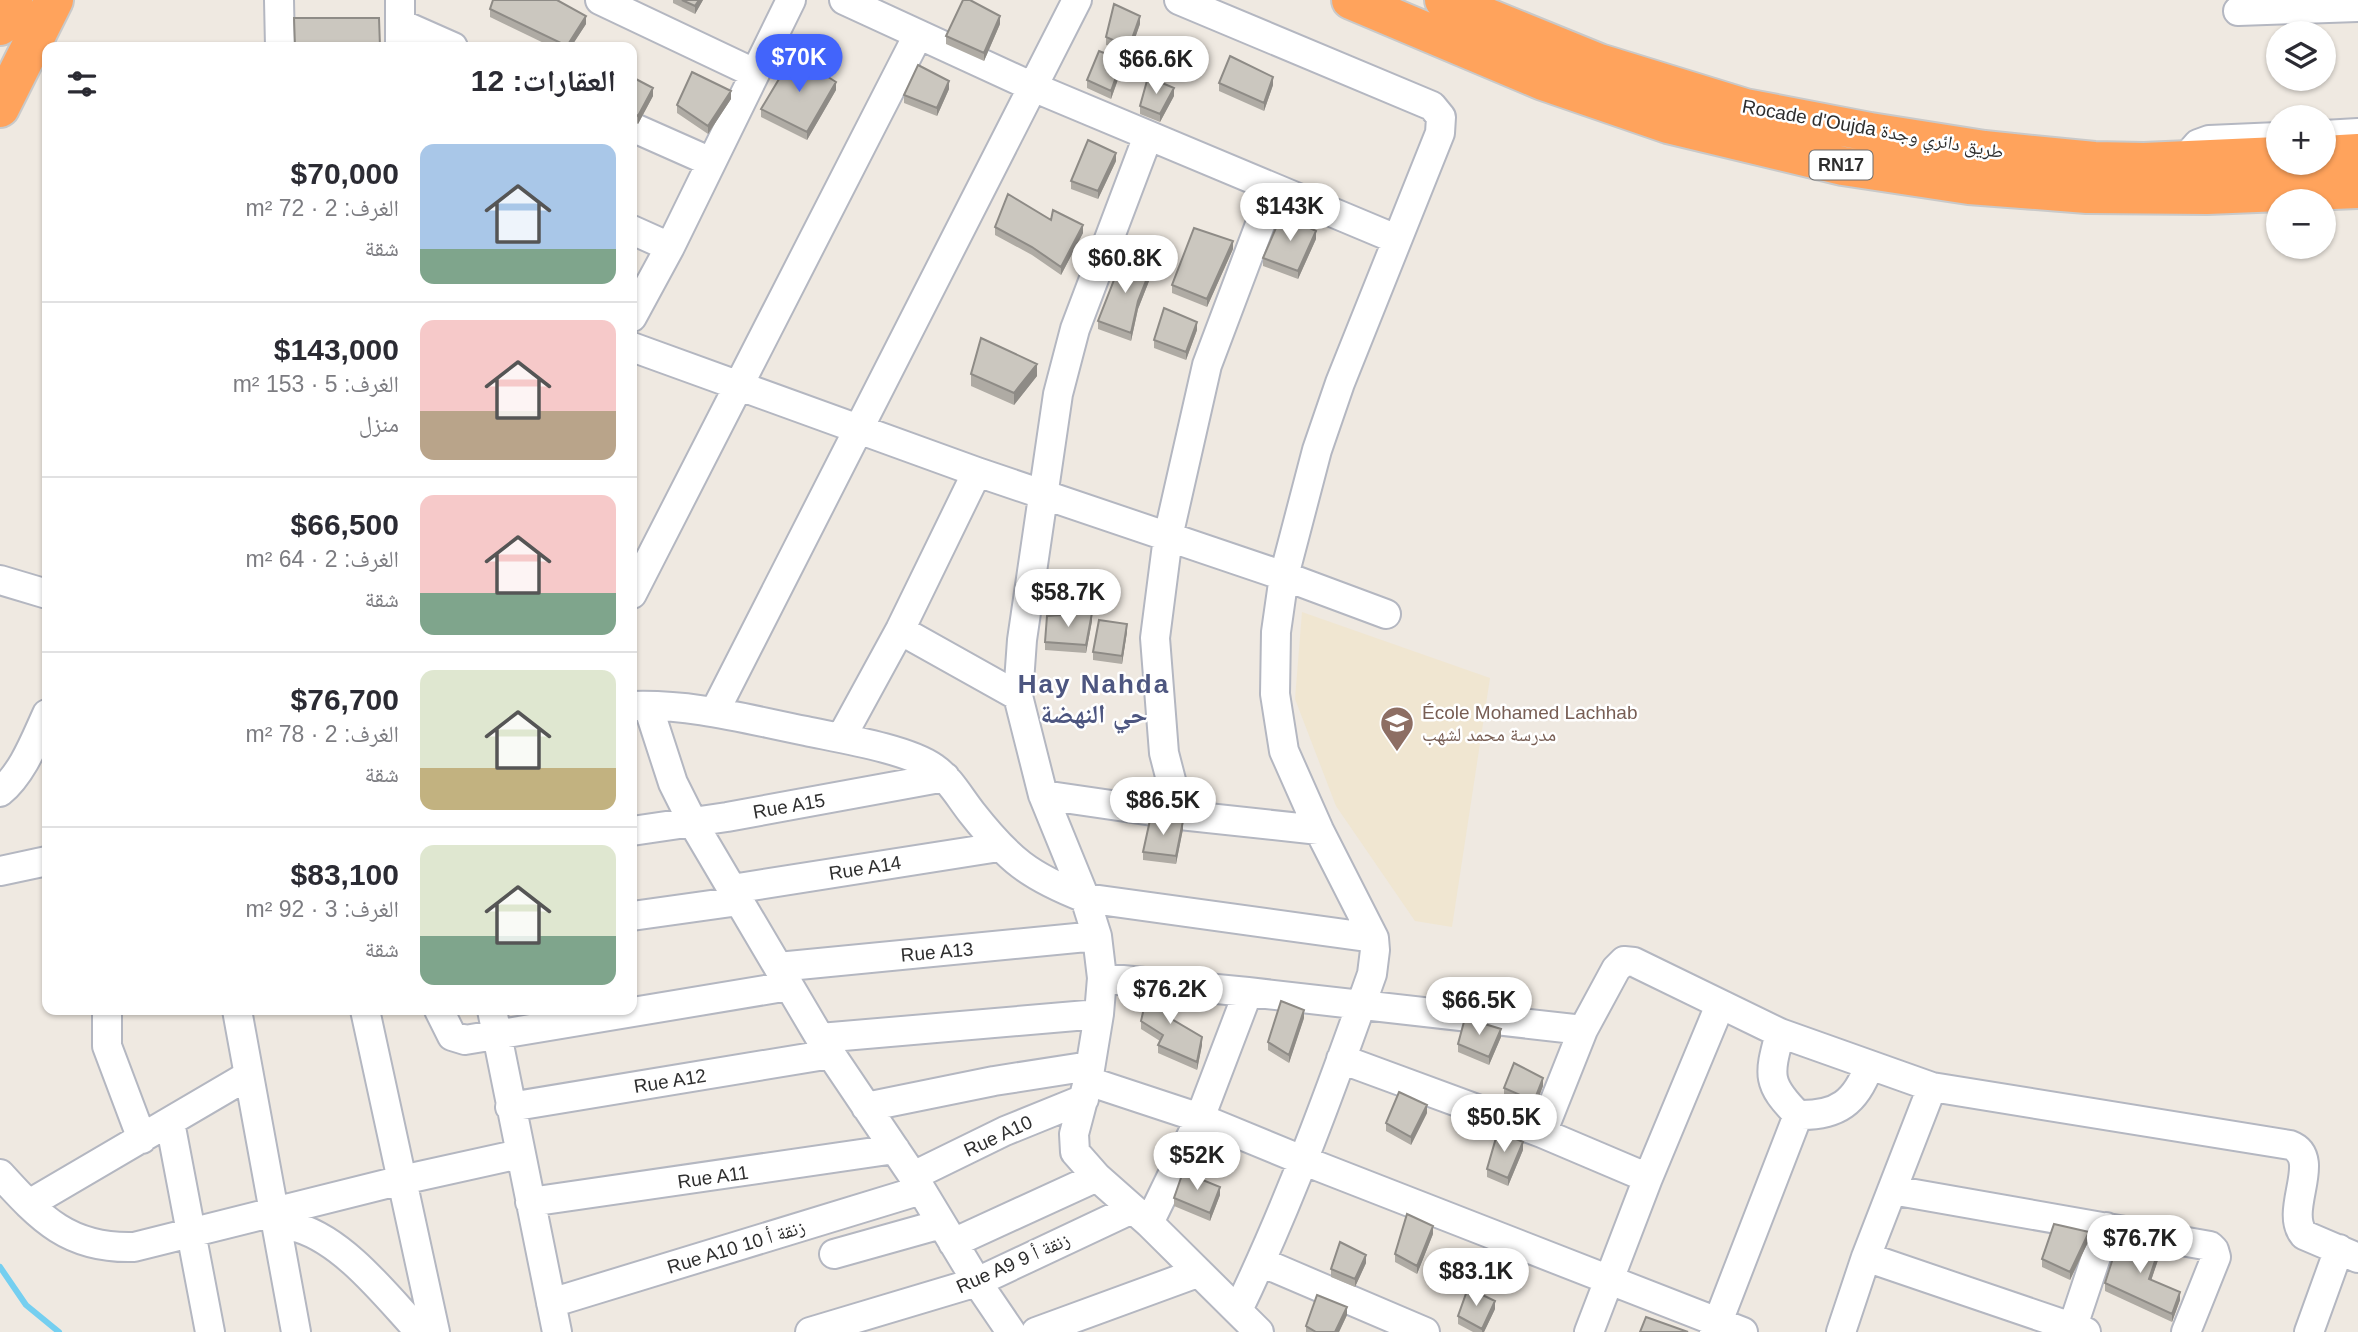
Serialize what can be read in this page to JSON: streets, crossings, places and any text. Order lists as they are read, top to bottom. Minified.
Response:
{"streets":{"highway":["Rocade d'Oujda طريق دائري وجدة","RN17"],"street":["Rue A15","Rue A14","Rue A13","Rue A12","Rue A10","Rue A11","Rue A10 زنقة أ 10","Rue A9 زنقة أ 9"]},"crossings":[["Rue A10","Rue A10 زنقة أ 10"]],"districts":["Hay Nahda حي النهضة"],"places":{"school or university":["École Mohamed Lachhab مدرسة محمد لشهب"]},"page":{"map_buttons":["+","−"],"price":["$70K","$66.6K","$143K","$60.8K","$58.7K","$86.5K","$76.2K","$66.5K","$50.5K","$52K","$76.7K","$83.1K"],"heading":"العقارات: 12","list":[{"name":"$70,000","note":"الغرف: 2 · 72 m² · شقة"},{"name":"$143,000","note":"الغرف: 5 · 153 m² · منزل"},{"name":"$66,500","note":"الغرف: 2 · 64 m² · شقة"},{"name":"$76,700","note":"الغرف: 2 · 78 m² · شقة"},{"name":"$83,100","note":"الغرف: 3 · 92 m² · شقة"}]}}
